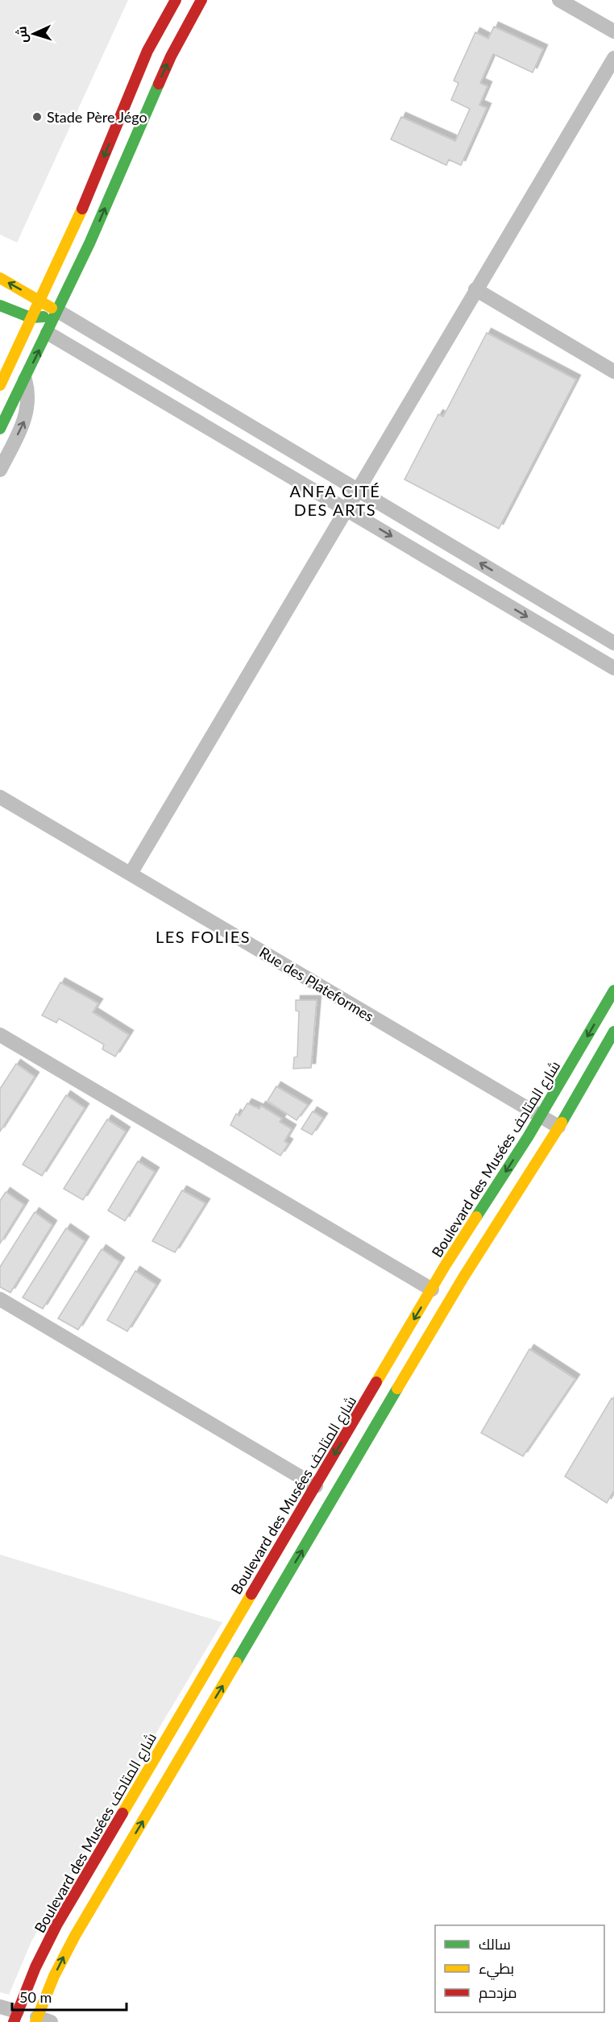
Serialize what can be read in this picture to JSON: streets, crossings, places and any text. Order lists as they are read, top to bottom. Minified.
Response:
{"streets":{"street":["Rue des Plateformes","Boulevard des Musées شارع المتاحف"]},"crossings":[["Rue des Plateformes","Boulevard des Musées شارع المتاحف"]],"districts":["ANFA CITÉ DES ARTS","LES FOLIES"],"places":["Stade Père Jégo"],"legend":["سالك","بطيء","مزدحم"],"scale_bar":"50 m","north":"left"}
